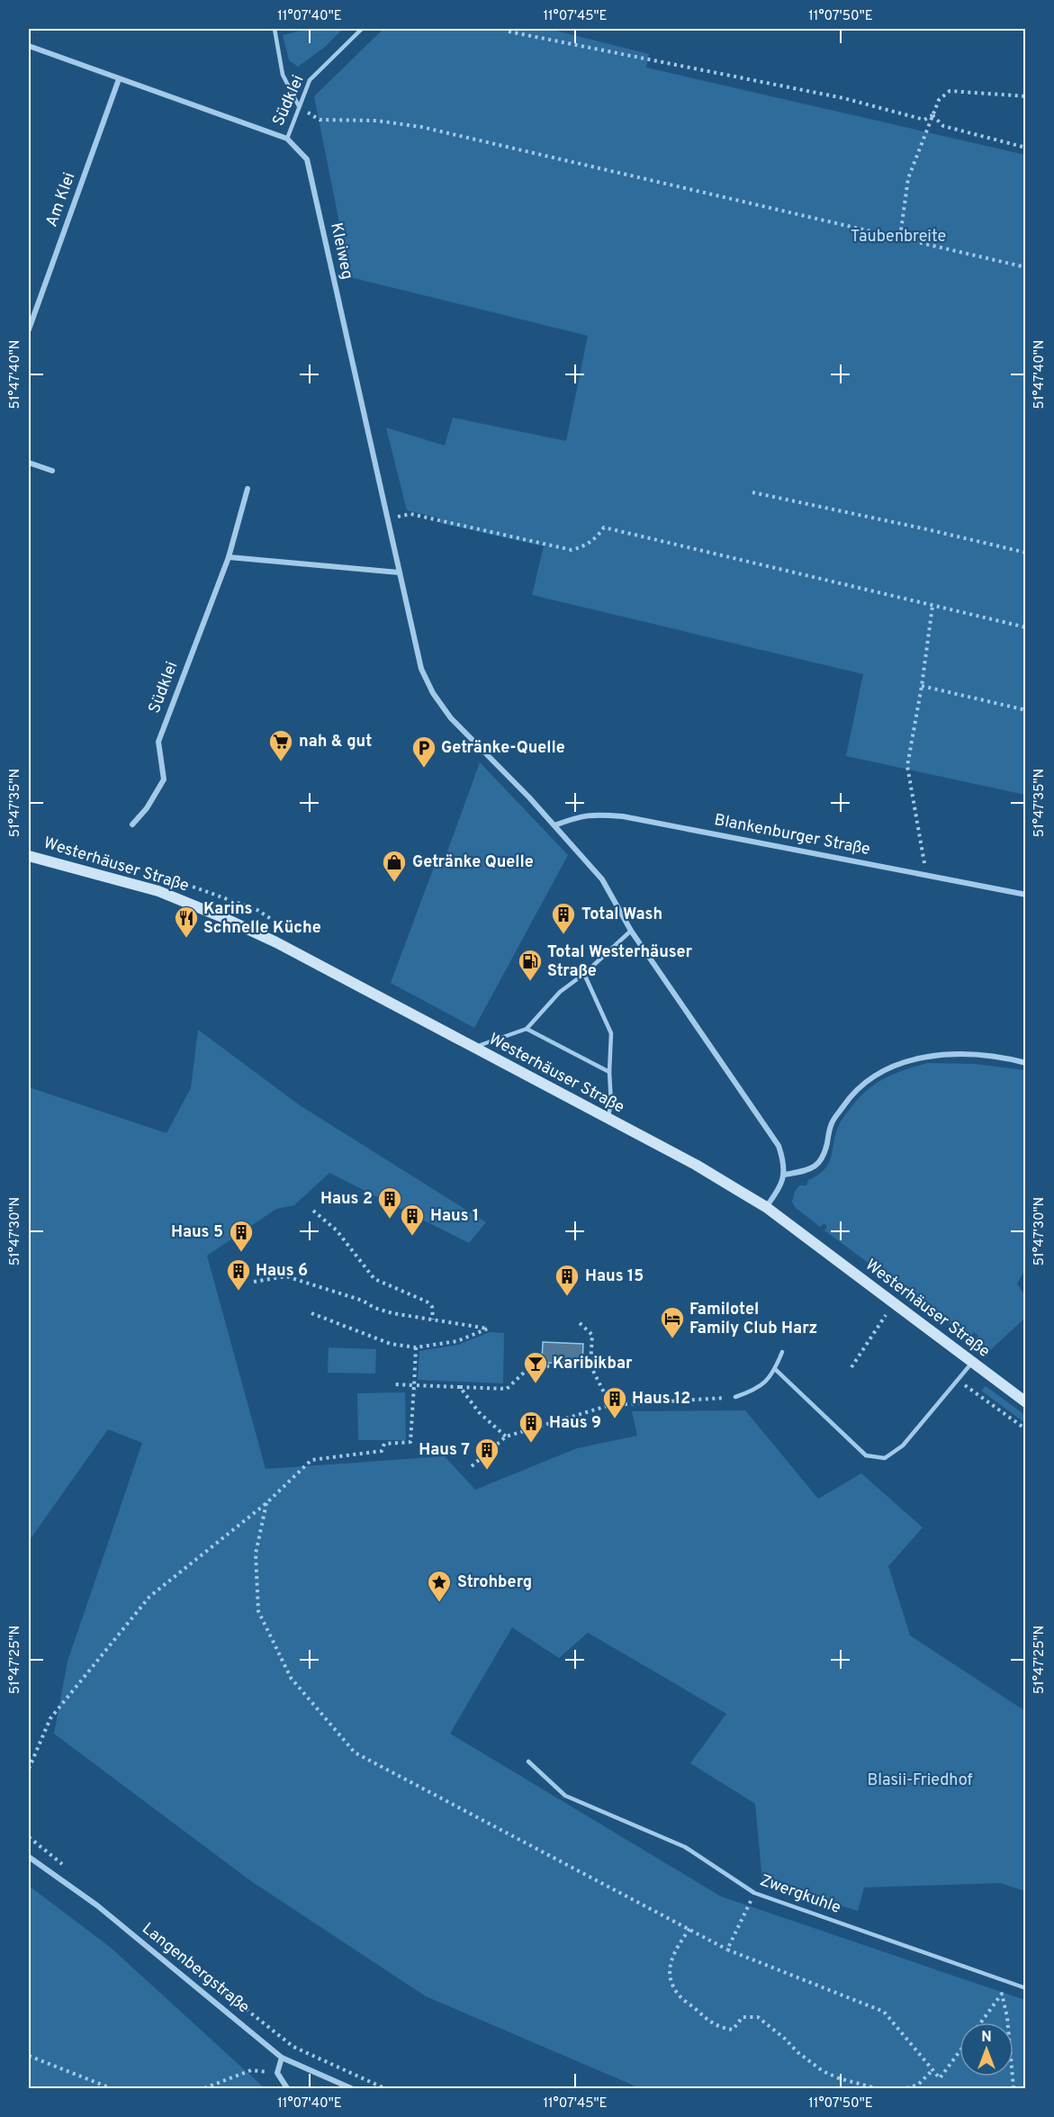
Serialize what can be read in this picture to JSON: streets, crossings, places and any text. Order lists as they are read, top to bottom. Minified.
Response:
{"streets":{"main road":["Westerhäuser Straße"],"street":["Südklei","Am Klei","Kleiweg","Blankenburger Straße","Langenbergstraße"],"lane":["Zwergkuhle"]},"crossings":[["Südklei","Kleiweg"],["Am Klei","Kleiweg"],["Kleiweg","Blankenburger Straße"]],"parks":["Taubenbreite","Blasii-Friedhof"],"places":{"supermarket":["nah & gut"],"parking":["Getränke-Quelle"],"shop":["Getränke Quelle"],"building":["Total Wash","Haus 2","Haus 1","Haus 5","Haus 6","Haus 15","Haus 12","Haus 9","Haus 7"],"restaurant":["Karins Schnelle Küche"],"fuel station":["Total Westerhäuser Straße"],"hotel":["Familotel Family Club Harz"],"bar":["Karibikbar"],"place":["Strohberg"]},"north":"top","coordinates":["11°07'40\"E","11°07'45\"E","11°07'50\"E","51°47'40\"N","51°47'35\"N","51°47'30\"N","51°47'25\"N"]}
